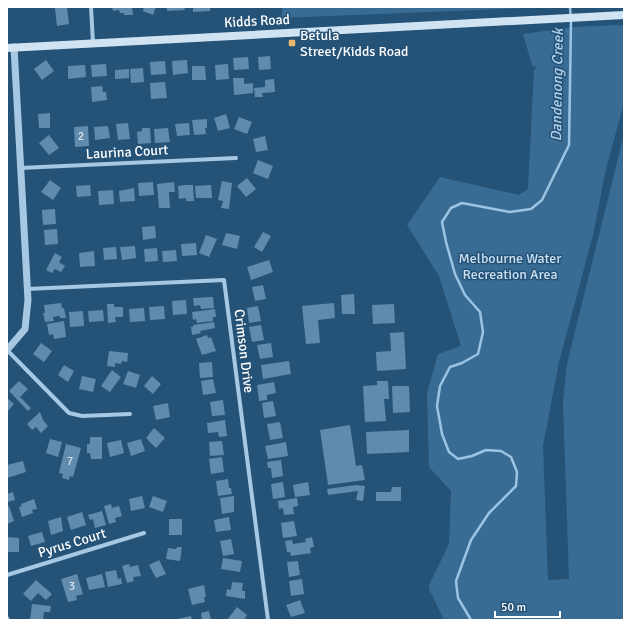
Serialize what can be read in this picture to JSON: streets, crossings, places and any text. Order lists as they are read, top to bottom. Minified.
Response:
{"streets":{"main road":["Kidds Road"],"street":["Laurina Court","Crimson Drive","Pyrus Court"]},"water":["Dandenong Creek"],"parks":["Melbourne Water Recreation Area"],"places":{"transit":["Betula Street/Kidds Road"]},"house_numbers":["2","7","3"],"scale_bar":"50 m"}
